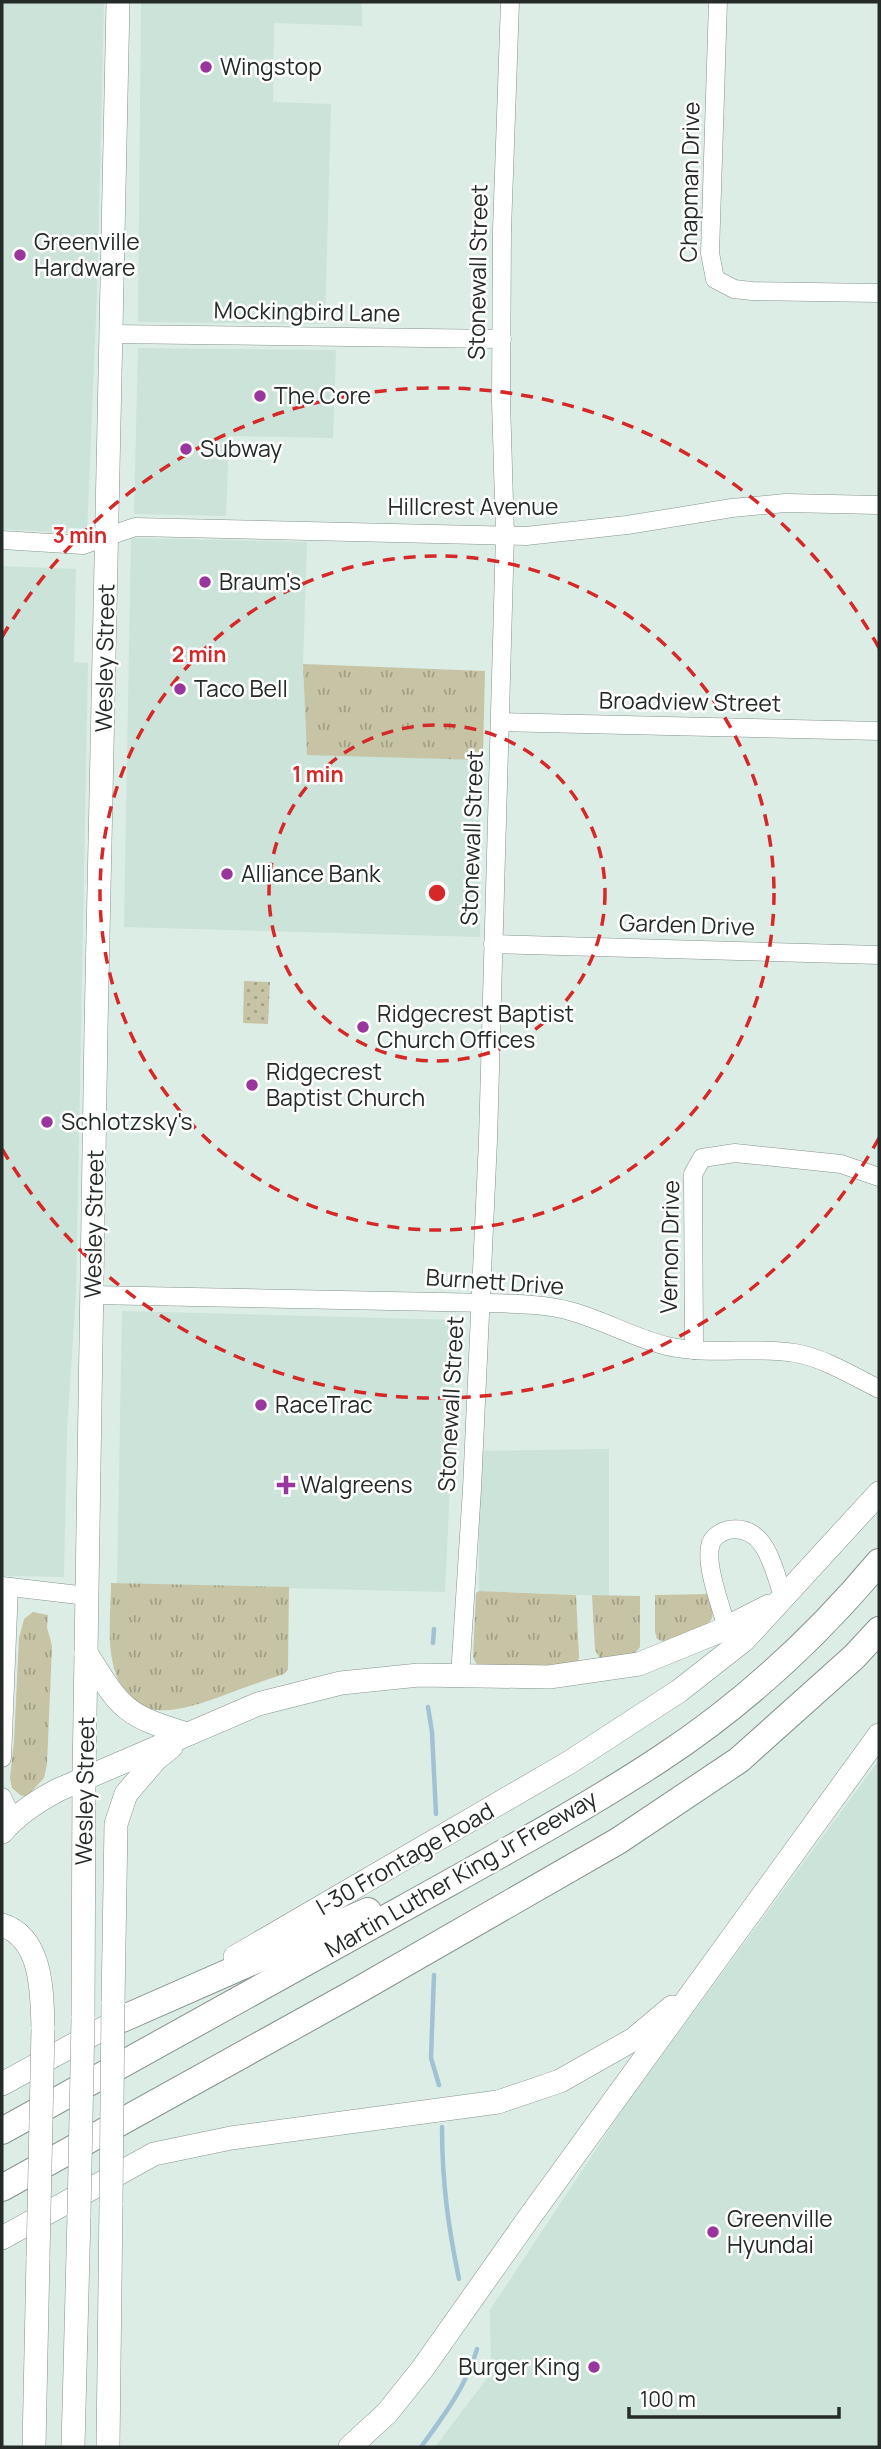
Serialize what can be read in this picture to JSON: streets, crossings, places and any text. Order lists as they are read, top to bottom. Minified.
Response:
{"streets":{"highway":["Martin Luther King Jr Freeway"],"main road":["Wesley Street","I-30 Frontage Road"],"street":["Chapman Drive","Stonewall Street","Mockingbird Lane","Hillcrest Avenue","Broadview Street","Garden Drive","Vernon Drive","Burnett Drive"]},"crossings":[["Stonewall Street","Mockingbird Lane"],["Stonewall Street","Hillcrest Avenue"],["Stonewall Street","Broadview Street"],["Stonewall Street","Garden Drive"],["Stonewall Street","Burnett Drive"],["Stonewall Street","I-30 Frontage Road"],["Mockingbird Lane","Wesley Street"],["Hillcrest Avenue","Wesley Street"],["Wesley Street","Burnett Drive"],["Wesley Street","I-30 Frontage Road"],["Vernon Drive","Burnett Drive"]],"places":{"other":["Wingstop","Greenville Hardware","The Core","Subway","Braum's","Taco Bell","Alliance Bank","Ridgecrest Baptist Church Offices","Ridgecrest Baptist Church","Schlotzsky's","RaceTrac","Greenville Hyundai","Burger King"],"health":["Walgreens"]},"scale_bar":"100 m","rings":["3 min","2 min","1 min"]}
